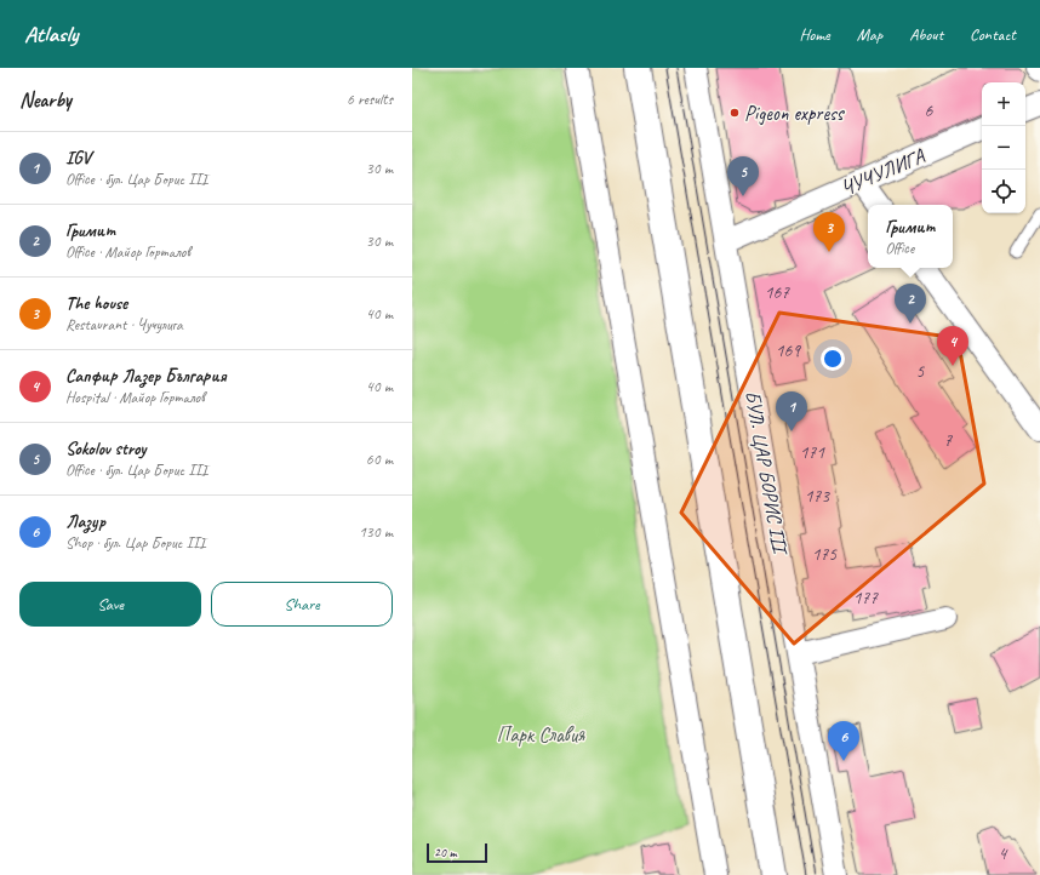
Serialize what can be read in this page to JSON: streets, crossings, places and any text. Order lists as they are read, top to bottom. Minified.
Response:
{"streets":{"street":["ЧУЧУЛИГА","БУЛ. ЦАР БОРИС III"]},"crossings":[["ЧУЧУЛИГА","БУЛ. ЦАР БОРИС III"]],"parks":["Парк Славия"],"places":["Pigeon express"],"house_numbers":["6","167","169","5","7","171","173","175","177","4"],"scale_bar":"20 m","page":{"header":"Atlasly","nav":["Home","Map","About","Contact"],"heading":["Nearby","6 results"],"map_buttons":["+","−"],"list":[{"mark":"1","name":"IGV","note":"Office · бул. Цар Борис III","value":"30 m"},{"mark":"2","name":"Гримит","note":"Office · Майор Горталов","value":"30 m"},{"mark":"3","name":"The house","note":"Restaurant · Чучулига","value":"40 m"},{"mark":"4","name":"Сапфир Лазер България","note":"Hospital · Майор Горталов","value":"40 m"},{"mark":"5","name":"Sokolov stroy","note":"Office · бул. Цар Борис III","value":"60 m"},{"mark":"6","name":"Лазур","note":"Shop · бул. Цар Борис III","value":"130 m"}],"pins":["5","3","2","4","1","6"],"popup":["Гримит","Office"],"buttons":["Save","Share"],"scale":"20 m"}}
